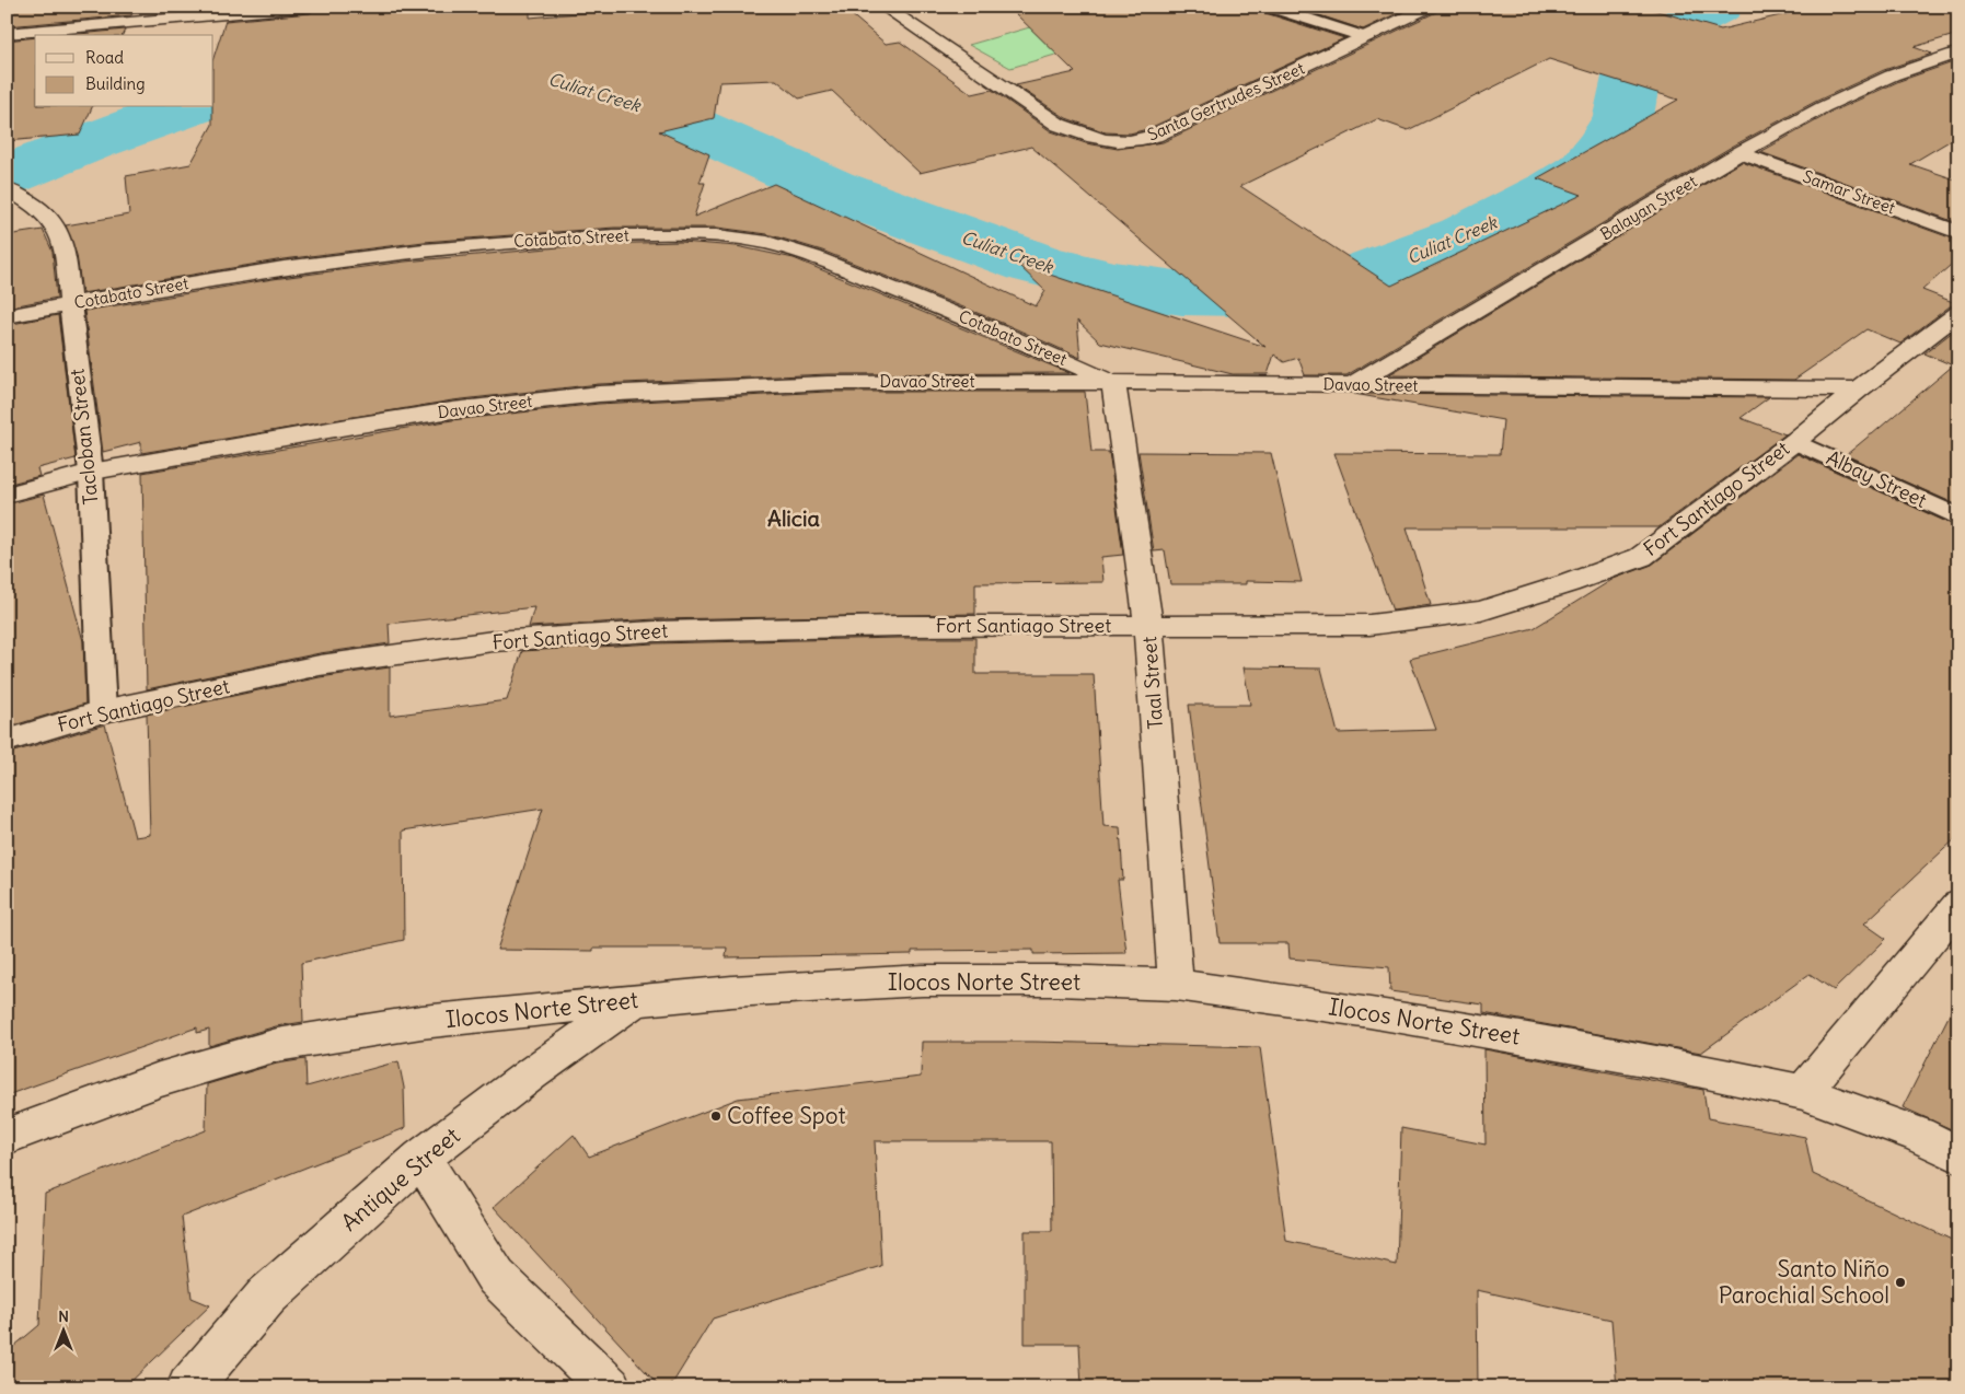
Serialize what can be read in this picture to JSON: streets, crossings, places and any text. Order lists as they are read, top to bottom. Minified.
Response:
{"streets":{"street":["Santa Gertrudes Street","Samar Street","Balayan Street","Cotabato Street","Davao Street","Tacloban Street","Fort Santiago Street","Taal Street","Ilocos Norte Street","Antique Street"],"lane":["Albay Street"]},"crossings":[["Samar Street","Balayan Street"],["Balayan Street","Davao Street"],["Cotabato Street","Davao Street"],["Cotabato Street","Tacloban Street"],["Cotabato Street","Taal Street"],["Davao Street","Tacloban Street"],["Davao Street","Fort Santiago Street"],["Davao Street","Taal Street"],["Tacloban Street","Fort Santiago Street"],["Albay Street","Fort Santiago Street"],["Fort Santiago Street","Taal Street"],["Taal Street","Ilocos Norte Street"],["Ilocos Norte Street","Antique Street"]],"districts":["Alicia"],"water":["Culiat Creek"],"places":["Coffee Spot","Santo Niño Parochial School"],"legend":["Road","Building"],"north":"top"}
